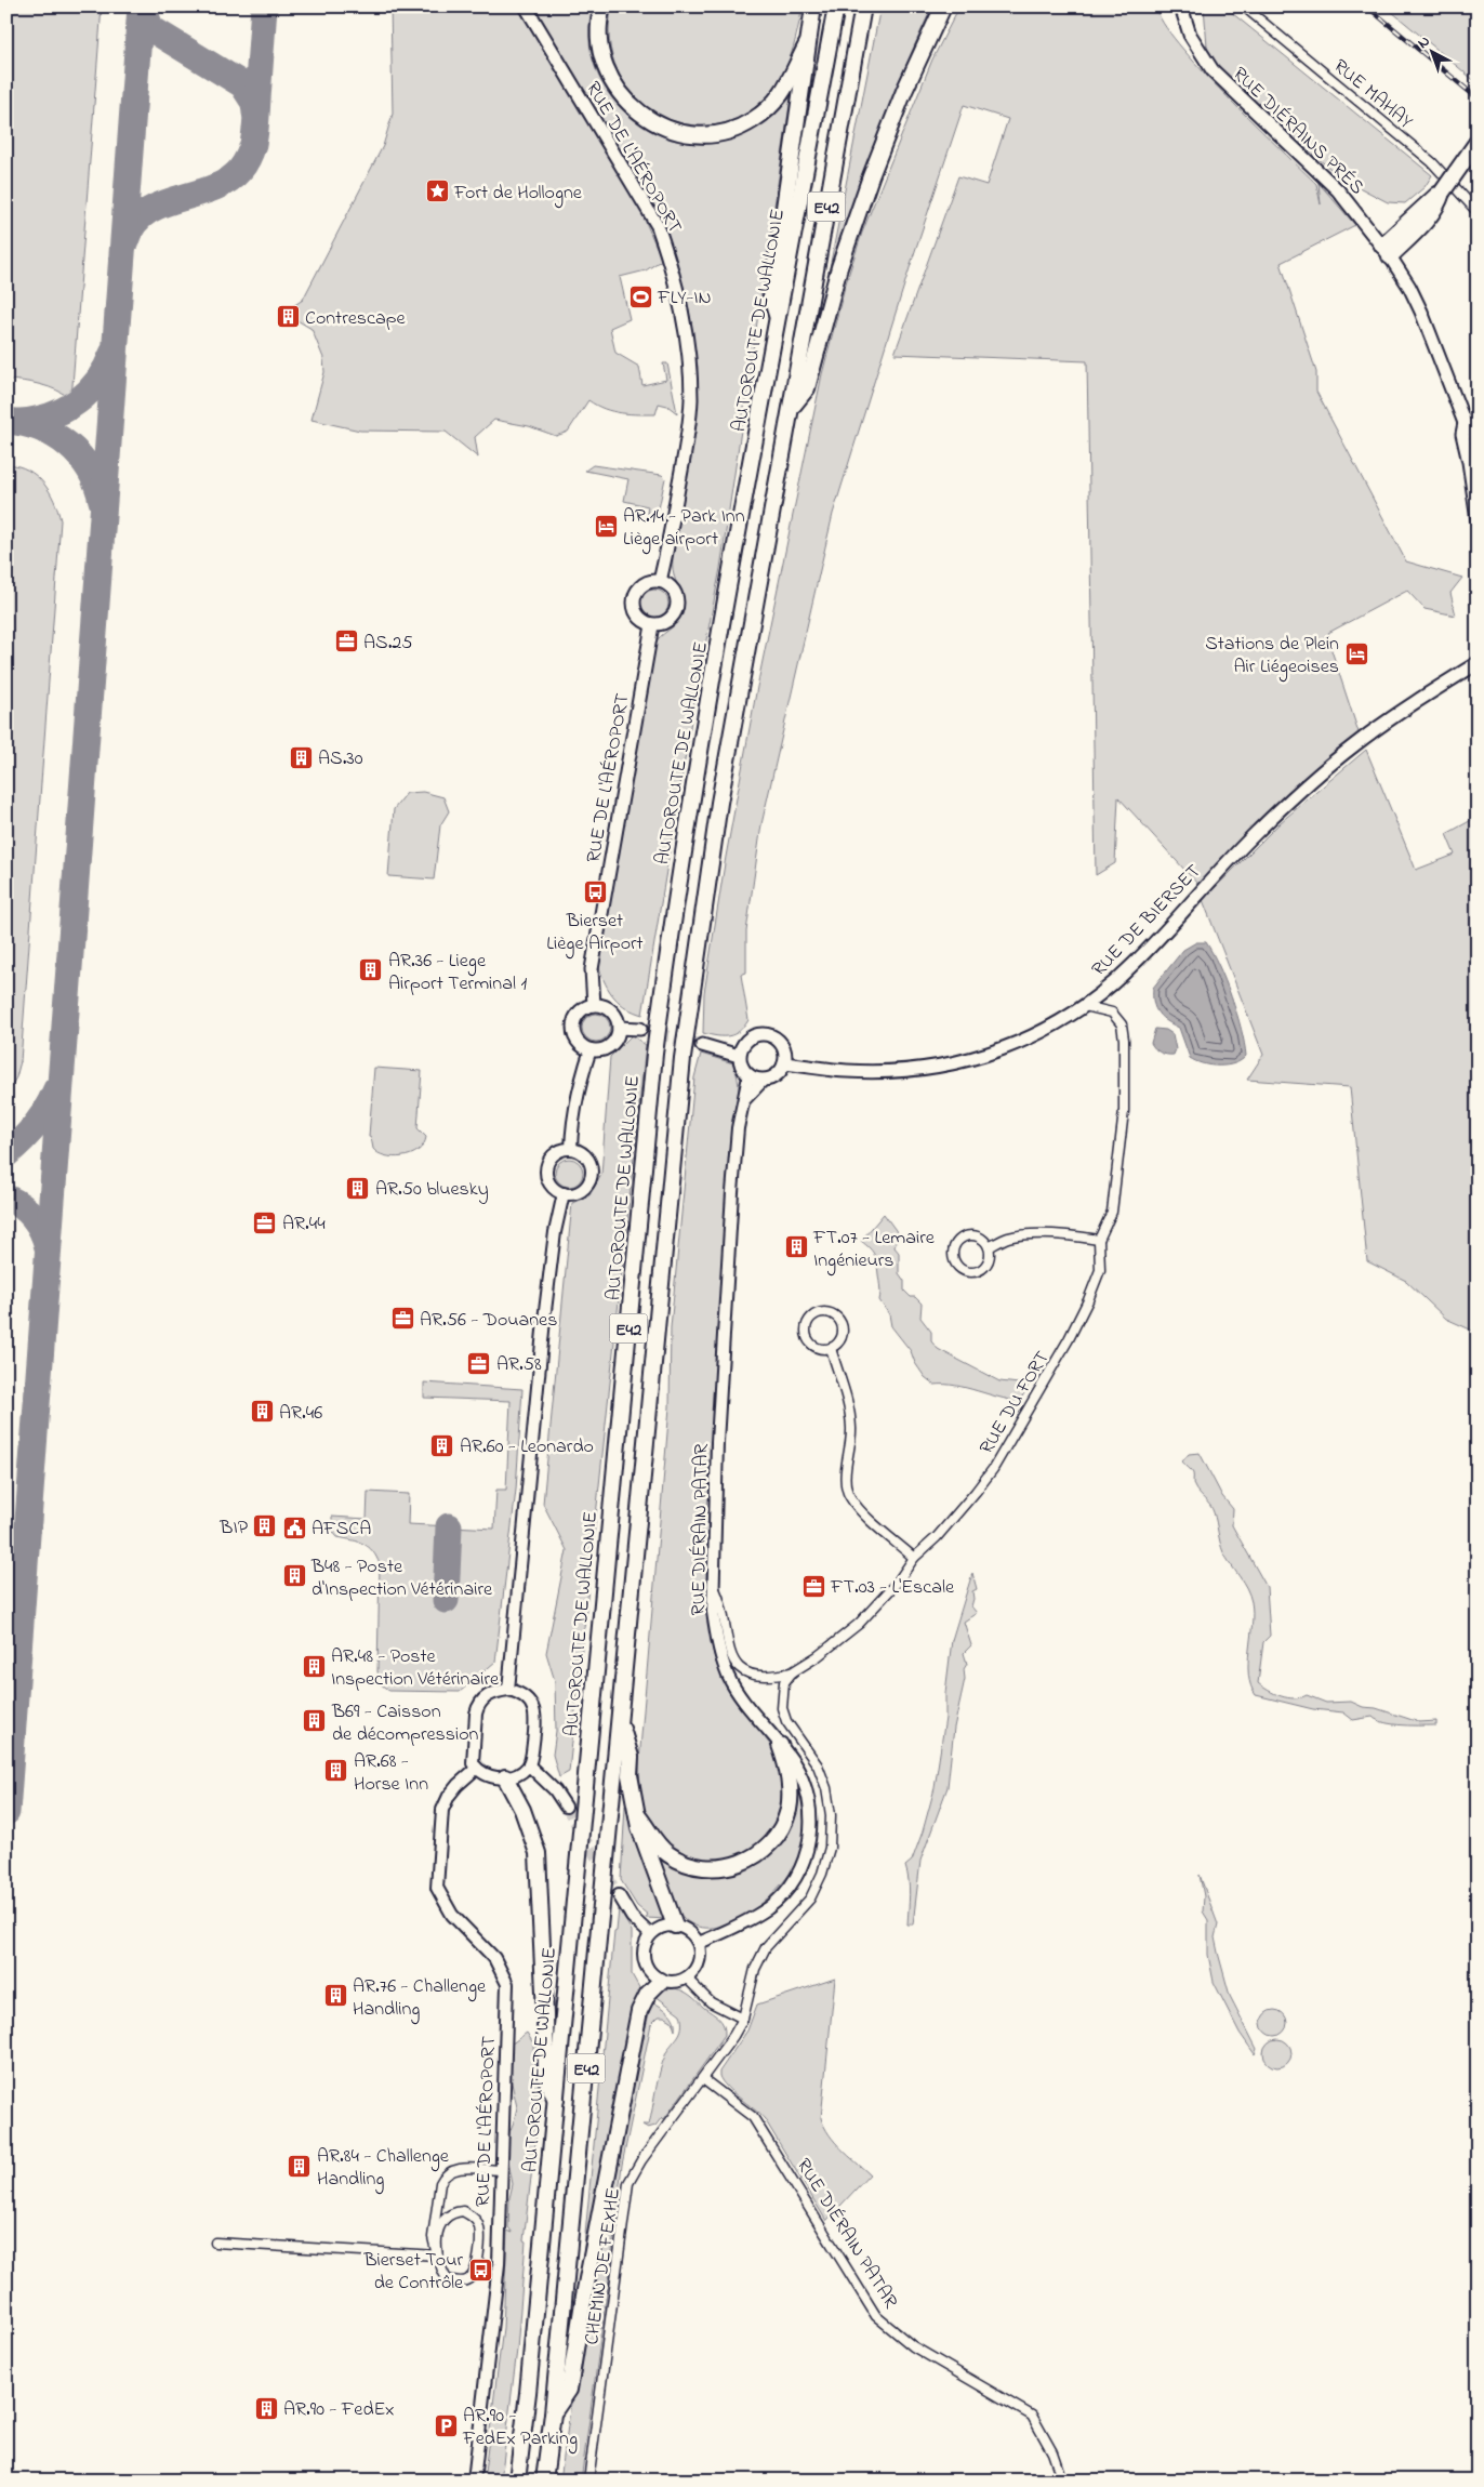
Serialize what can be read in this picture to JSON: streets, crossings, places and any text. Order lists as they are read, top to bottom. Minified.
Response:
{"streets":{"highway":["E42","AUTOROUTE DE WALLONIE"],"main road":["RUE DIÉRAINS PRÉS","RUE DE L'AÉROPORT","RUE DE BIERSET"],"street":["RUE MAHAY","RUE DU FORT","RUE DIÉRAIN PATAR","CHEMIN DE FEXHE"]},"crossings":[["RUE DE BIERSET","RUE DU FORT"],["RUE DE BIERSET","RUE DIÉRAIN PATAR"],["RUE DIÉRAIN PATAR","CHEMIN DE FEXHE"]],"places":{"place":["Fort de Hollogne"],"sports":["FLY-IN"],"building":["Contrescape","AS.30","AR.36 - Liege Airport Terminal 1","AR.50 bluesky","FT.07 - Lemaire Ingénieurs","AR.46","AR.60 - Leonardo","BIP","B48 - Poste d'Inspection Vétérinaire","AR.48 - Poste Inspection Vétérinaire","B69 - Caisson de décompression","AR.68 - Horse Inn","AR.76 - Challenge Handling","AR.84 - Challenge Handling","AR.90 - FedEx"],"hotel":["AR.14 - Park Inn Liège airport","Stations de Plein Air Liégeoises"],"office":["AS.25","AR.44","AR.56 - Douanes","AR.58","FT.03 - L'Escale"],"bus stop":["Bierset Liège Airport","Bierset Tour de Contrôle"],"public building":["AFSCA"],"parking":["AR.90 - FedEx Parking"]},"north":"top left"}
